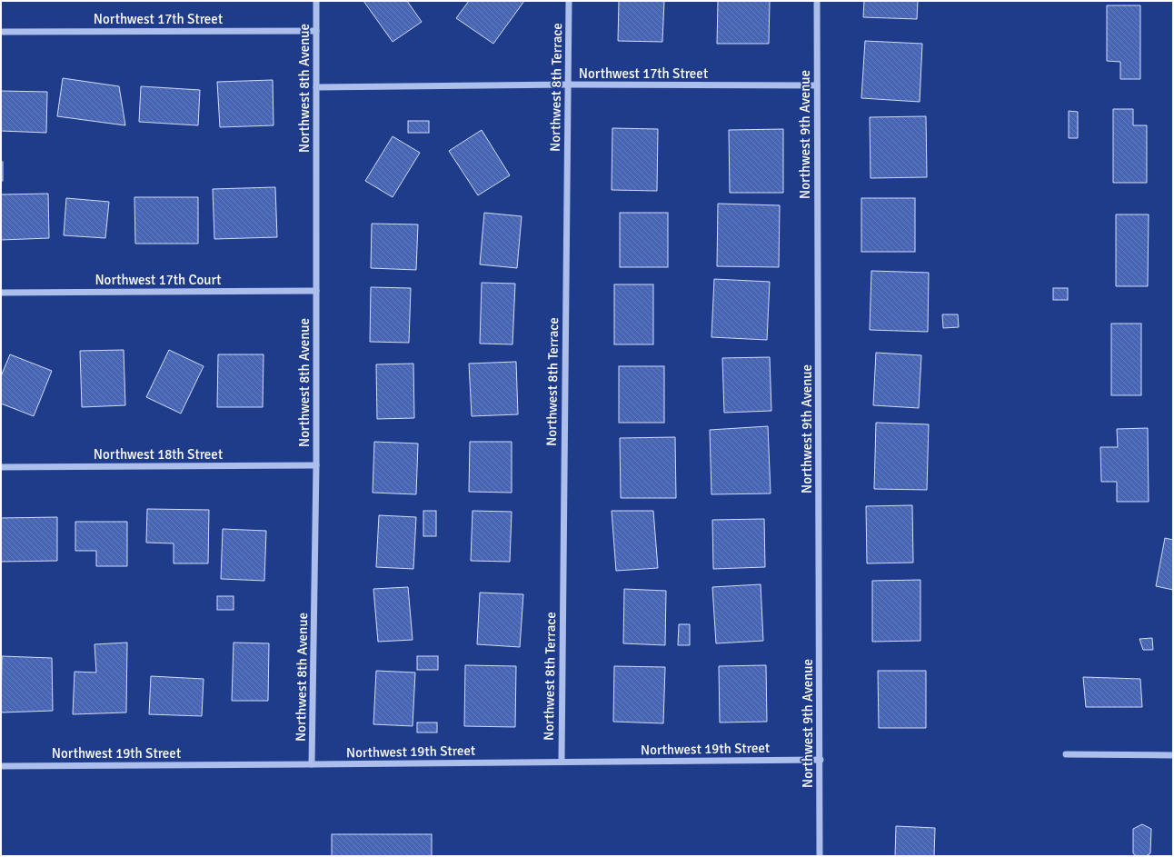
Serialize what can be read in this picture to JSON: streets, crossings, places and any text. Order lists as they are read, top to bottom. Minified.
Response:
{"streets":{"street":["Northwest 17th Street","Northwest 8th Terrace","Northwest 8th Avenue","Northwest 9th Avenue","Northwest 17th Court","Northwest 18th Street","Northwest 19th Street"]},"crossings":[["Northwest 17th Street","Northwest 8th Terrace"],["Northwest 17th Street","Northwest 8th Avenue"],["Northwest 17th Street","Northwest 9th Avenue"],["Northwest 8th Terrace","Northwest 19th Street"],["Northwest 8th Avenue","Northwest 17th Court"],["Northwest 8th Avenue","Northwest 18th Street"],["Northwest 8th Avenue","Northwest 19th Street"],["Northwest 9th Avenue","Northwest 19th Street"]]}
